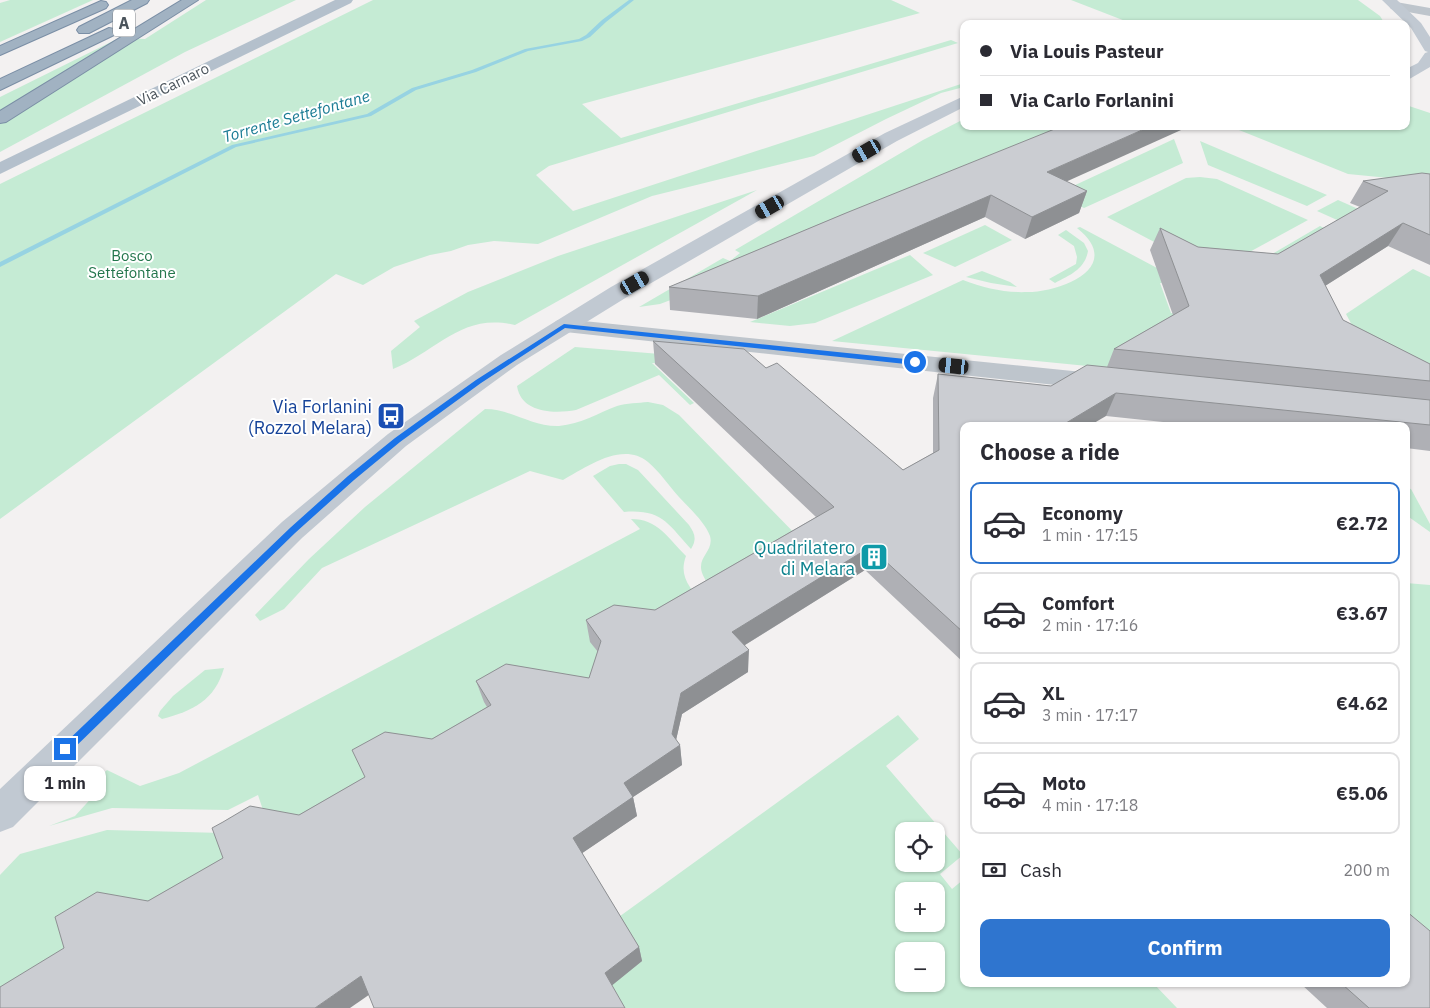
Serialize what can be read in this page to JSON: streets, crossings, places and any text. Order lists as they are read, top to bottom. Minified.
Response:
{"streets":{"highway":["A"],"main road":["Via Carnaro"]},"water":["Torrente Settefontane"],"parks":["Bosco Settefontane"],"places":{"bus stop":["Via Forlanini (Rozzol Melara)"],"building":["Quadrilatero di Melara"]},"page":{"banner":["Via Louis Pasteur","Via Carlo Forlanini"],"heading":"Choose a ride","list":[{"name":"Economy","note":"1 min · 17:15","value":"€2.72"},{"name":"Comfort","note":"2 min · 17:16","value":"€3.67"},{"name":"XL","note":"3 min · 17:17","value":"€4.62"},{"name":"Moto","note":"4 min · 17:18","value":"€5.06"}],"bubble":"1 min","map_buttons":["+","−"],"pay":["Cash","200 m"],"buttons":"Confirm"}}
